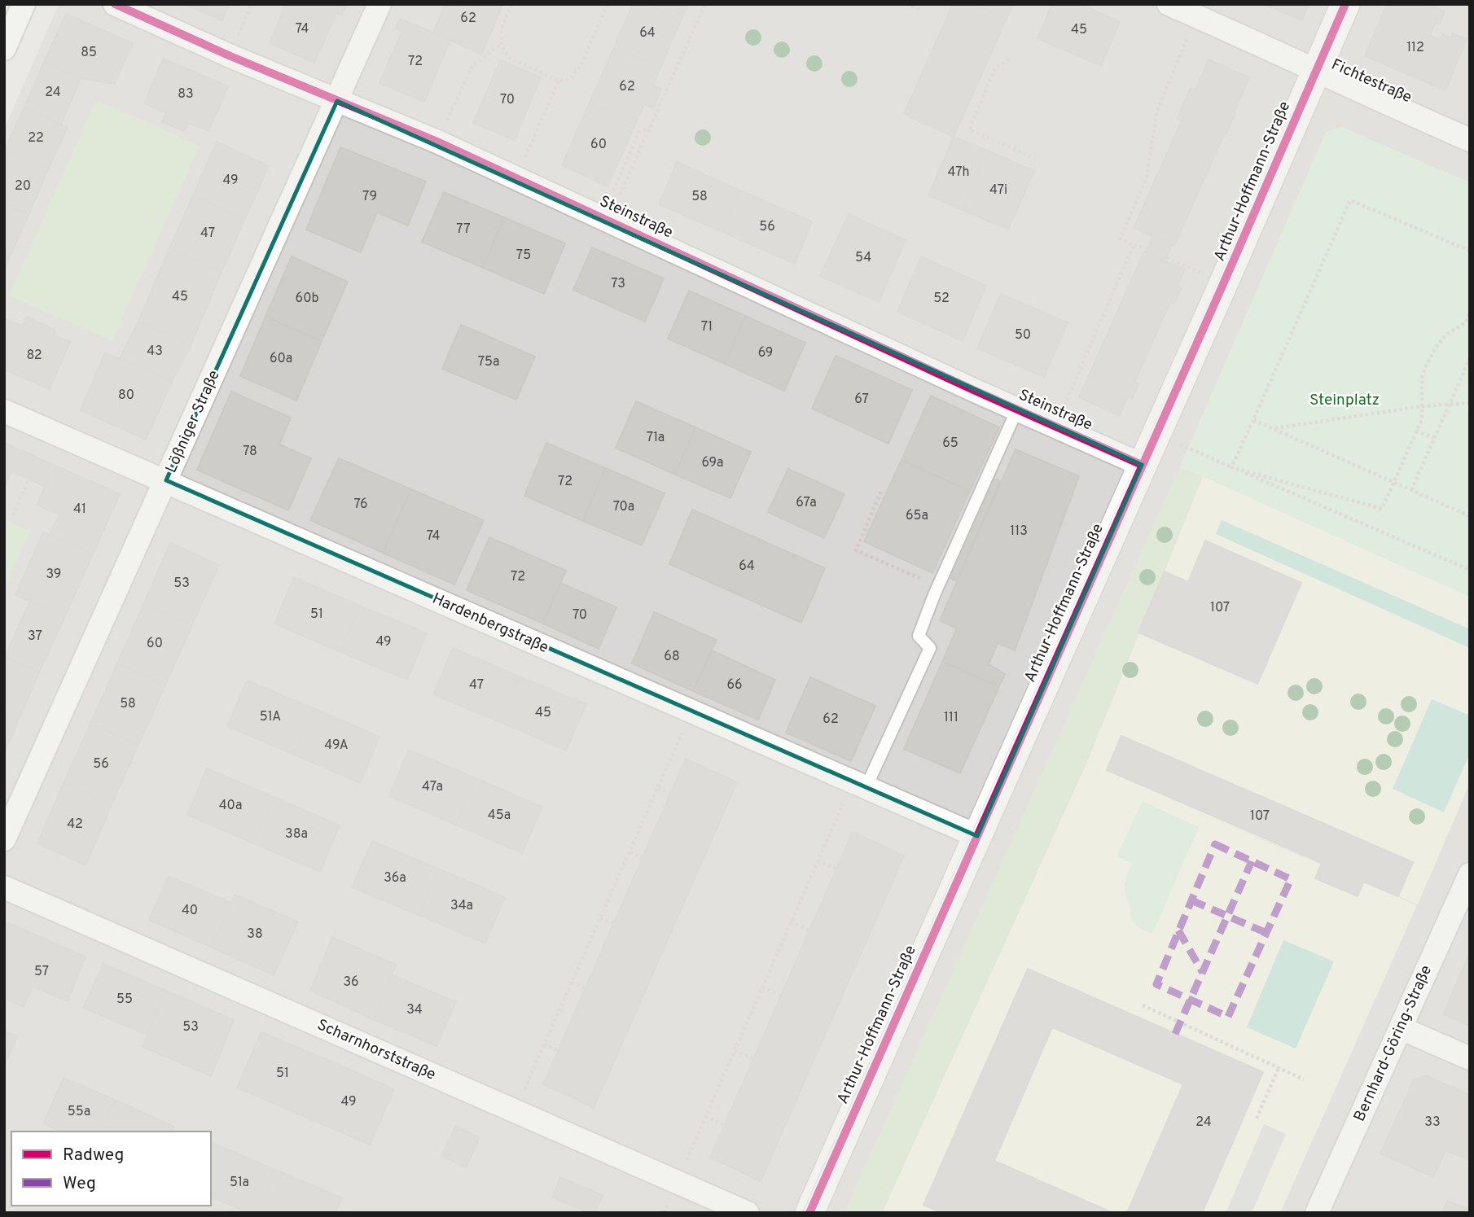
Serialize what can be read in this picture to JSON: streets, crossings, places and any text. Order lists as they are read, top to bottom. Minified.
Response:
{"streets":{"street":["Fichtestraße","Arthur-Hoffmann-Straße","Steinstraße","Lößniger Straße","Hardenbergstraße","Bernhard-Göring-Straße","Scharnhorststraße"]},"crossings":[["Fichtestraße","Arthur-Hoffmann-Straße"],["Arthur-Hoffmann-Straße","Steinstraße"],["Arthur-Hoffmann-Straße","Hardenbergstraße"],["Steinstraße","Lößniger Straße"],["Lößniger Straße","Hardenbergstraße"]],"parks":["Steinplatz"],"house_numbers":["62","74","45","64","112","85","72","62","24","83","70","22","60","47h","49","20","47i","79","58","56","77","47","75","54","73","45","60b","52","71","50","43","69","82","60a","75a","80","67","71a","65","78","69a","72","67a","76","70a","41","65a","113","74","64","39","72","53","107","51","70","37","49","60","68","47","66","58","45","51A","111","62","49A","56","47a","40a","45a","107","42","38a","36a","34a","40","38","57","36","55","34","53","51","49","55a","24","33","51a"],"legend":["Radweg","Weg"]}
